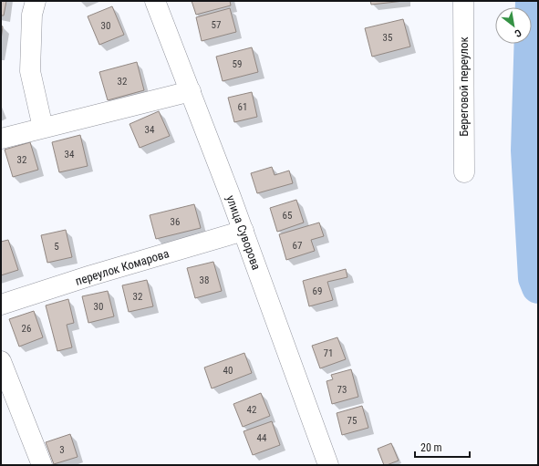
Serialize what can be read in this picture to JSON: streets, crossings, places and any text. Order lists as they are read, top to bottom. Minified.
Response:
{"streets":{"street":["Береговой переулок","улица Суворова","переулок Комарова"]},"crossings":[["улица Суворова","переулок Комарова"]],"house_numbers":["57","30","35","59","32","61","34","34","32","65","36","67","5","38","69","32","30","26","71","40","73","42","75","44","3"],"scale_bar":"20 m","north":"bottom right"}
